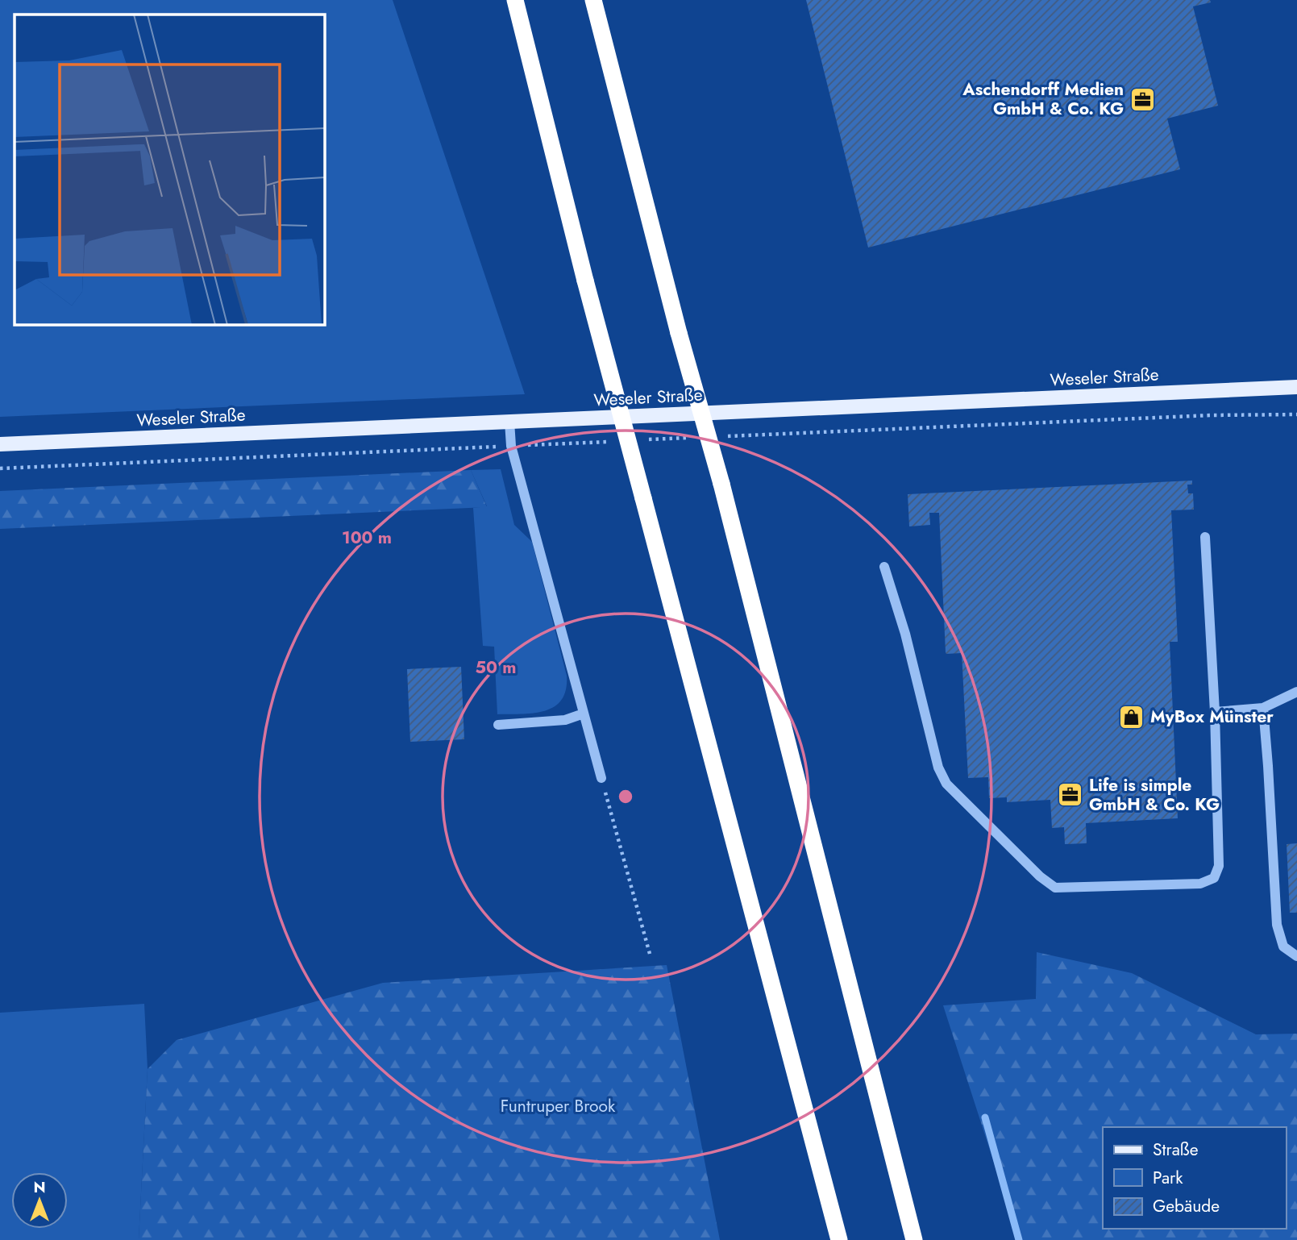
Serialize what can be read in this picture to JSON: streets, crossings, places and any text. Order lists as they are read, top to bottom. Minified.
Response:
{"streets":{"main road":["Weseler Straße"]},"parks":["Funtruper Brook"],"places":{"office":["Aschendorff Medien GmbH & Co. KG","Life is simple GmbH & Co. KG"],"shop":["MyBox Münster"]},"legend":["Straße","Park","Gebäude"],"north":"top","rings":["100 m","50 m"]}
